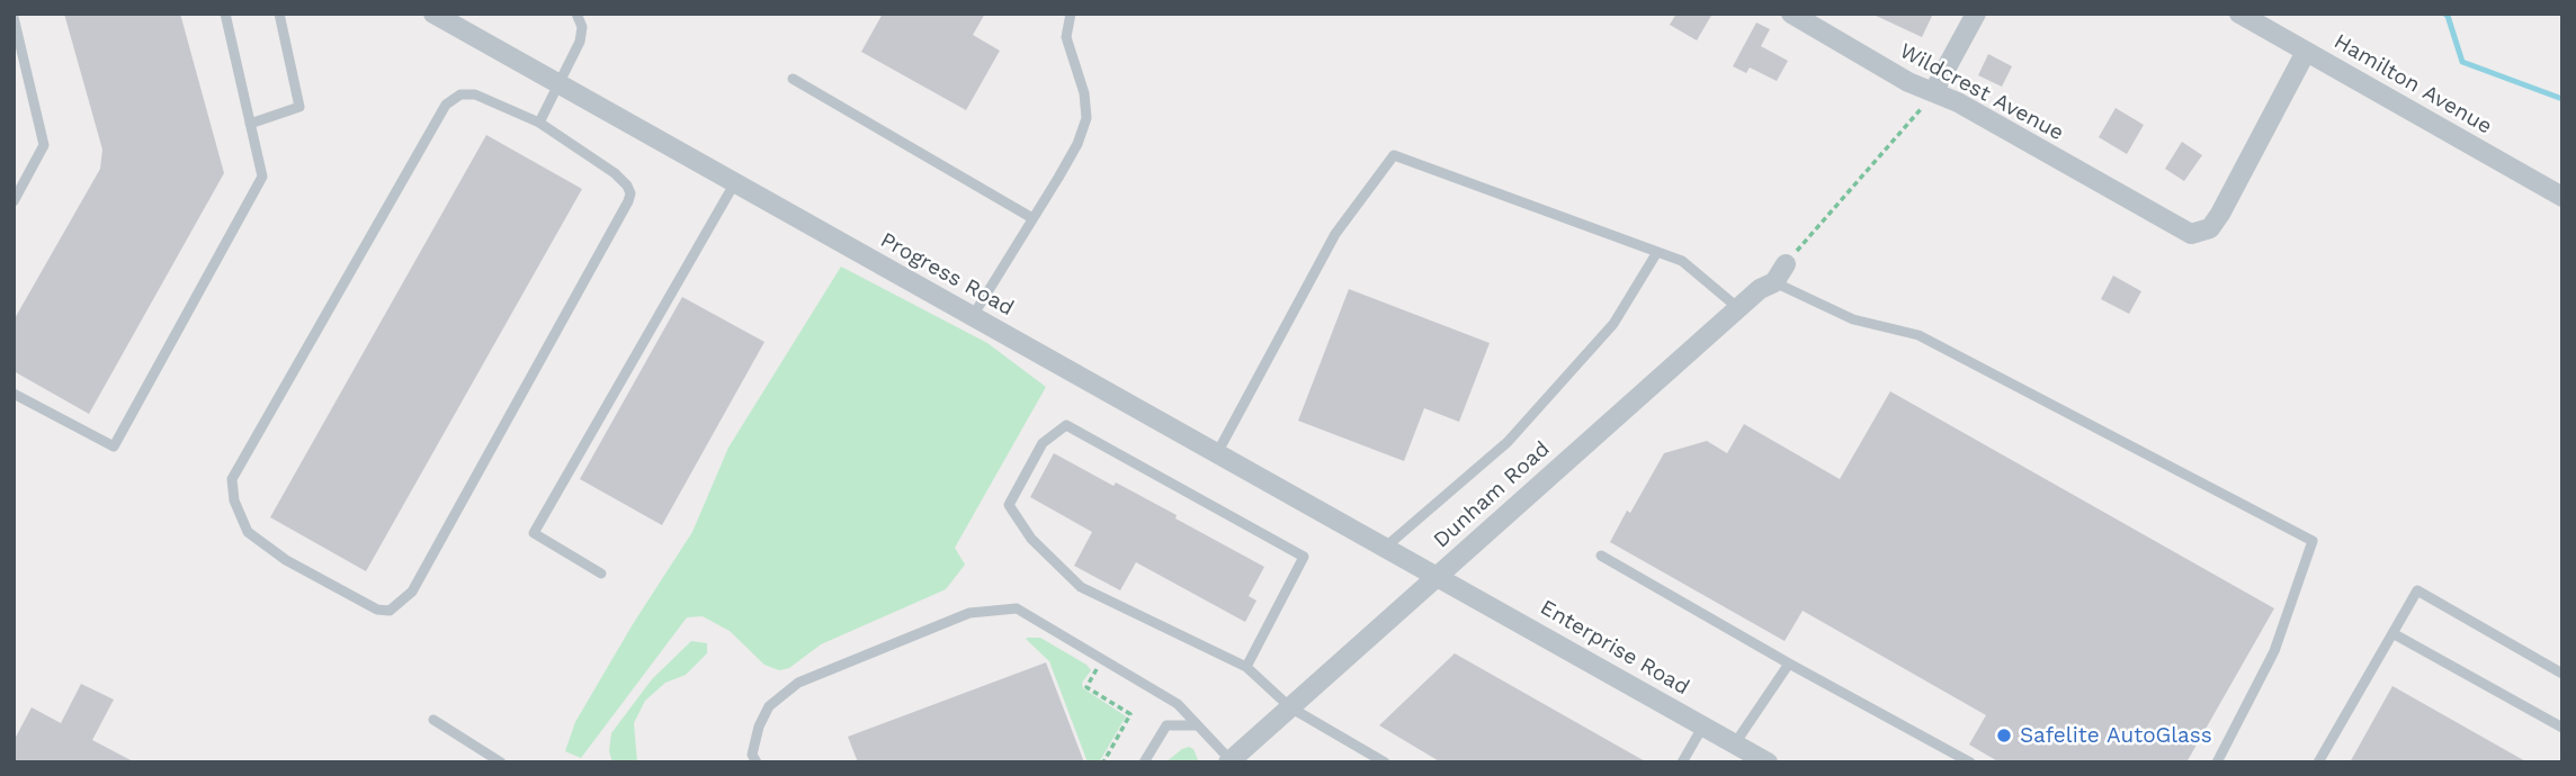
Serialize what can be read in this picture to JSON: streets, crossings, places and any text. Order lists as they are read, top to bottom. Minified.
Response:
{"streets":{"street":["Hamilton Avenue","Wildcrest Avenue","Progress Road","Dunham Road","Enterprise Road"]},"crossings":[["Hamilton Avenue","Wildcrest Avenue"],["Progress Road","Dunham Road"],["Progress Road","Enterprise Road"],["Dunham Road","Enterprise Road"]],"places":["Safelite AutoGlass"]}
